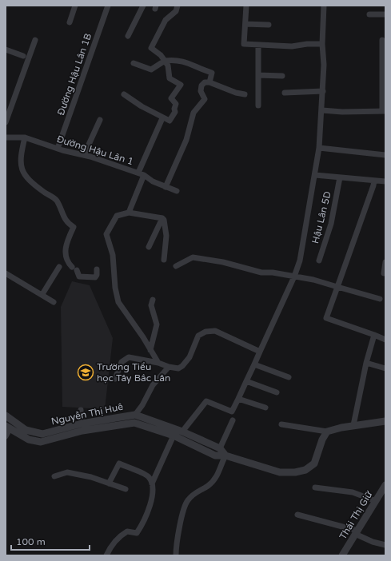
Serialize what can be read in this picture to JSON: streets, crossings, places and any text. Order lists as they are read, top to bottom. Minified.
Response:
{"streets":{"street":["Đường Hậu Lân 1B","Đường Hậu Lân 1","Hậu Lân 5D","Nguyễn Thị Huê","Thái Thị Giữ"]},"crossings":[["Đường Hậu Lân 1B","Đường Hậu Lân 1"]],"places":{"school or university":["Trường Tiểu học Tây Bắc Lân"]},"scale_bar":"100 m"}
